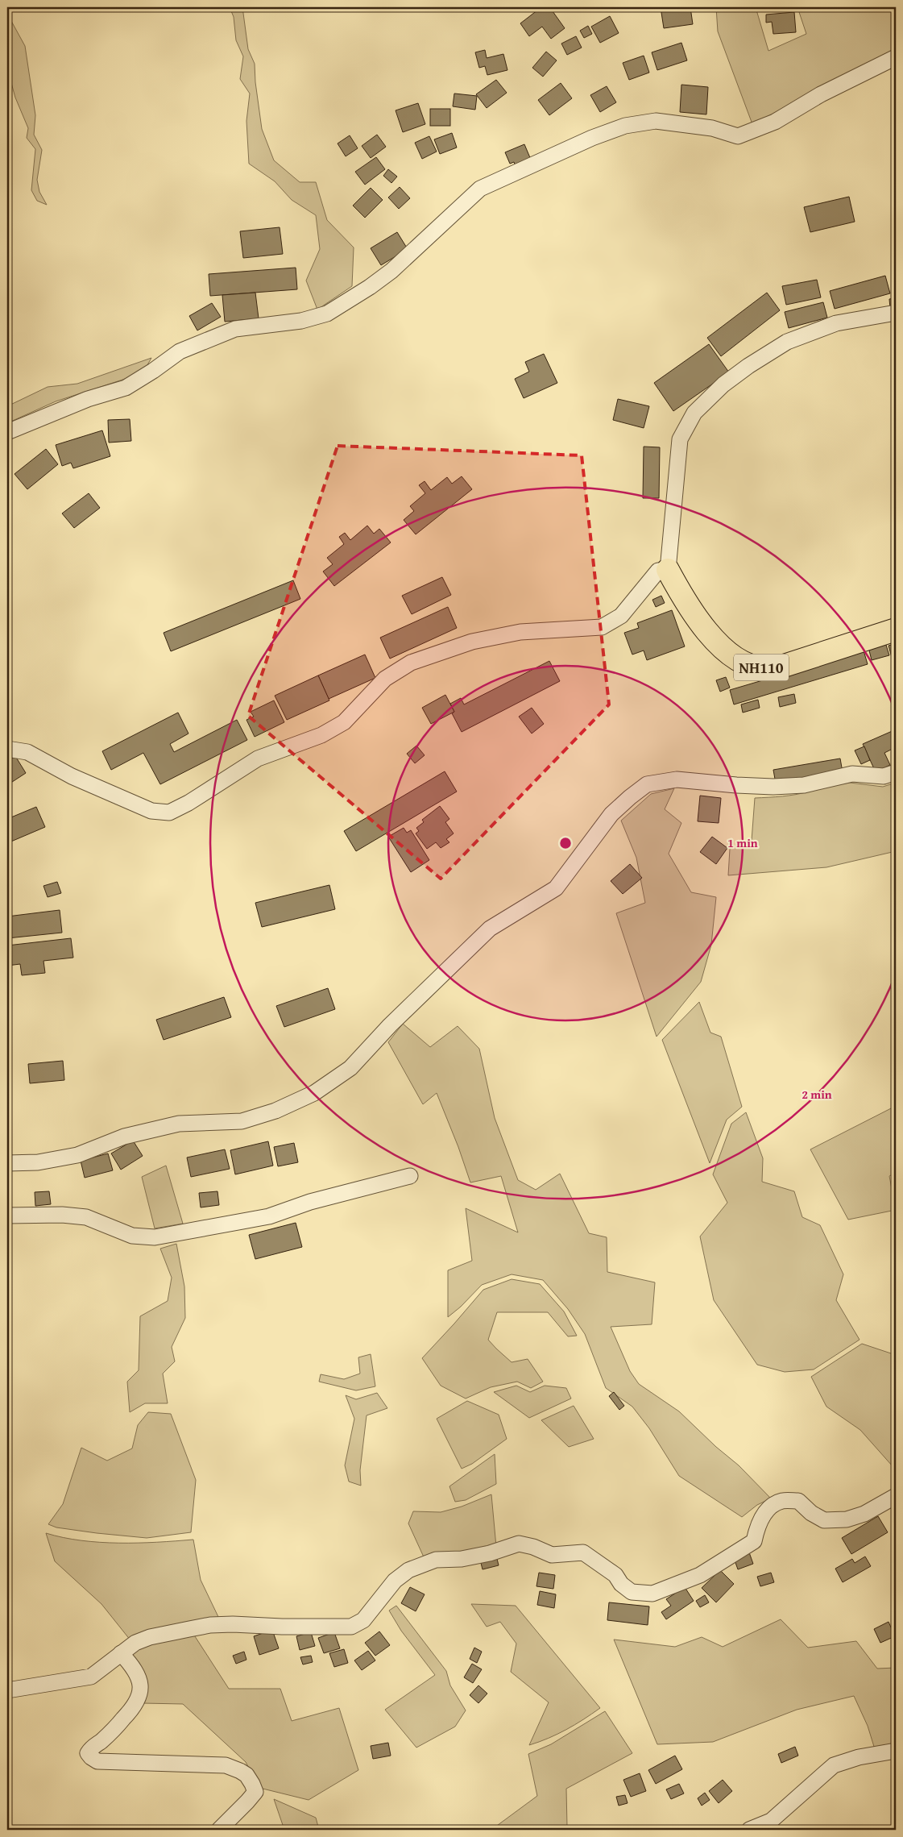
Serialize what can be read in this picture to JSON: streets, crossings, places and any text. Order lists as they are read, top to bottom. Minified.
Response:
{"streets":{"highway":["NH110"]},"rings":["1 min","2 min"]}
